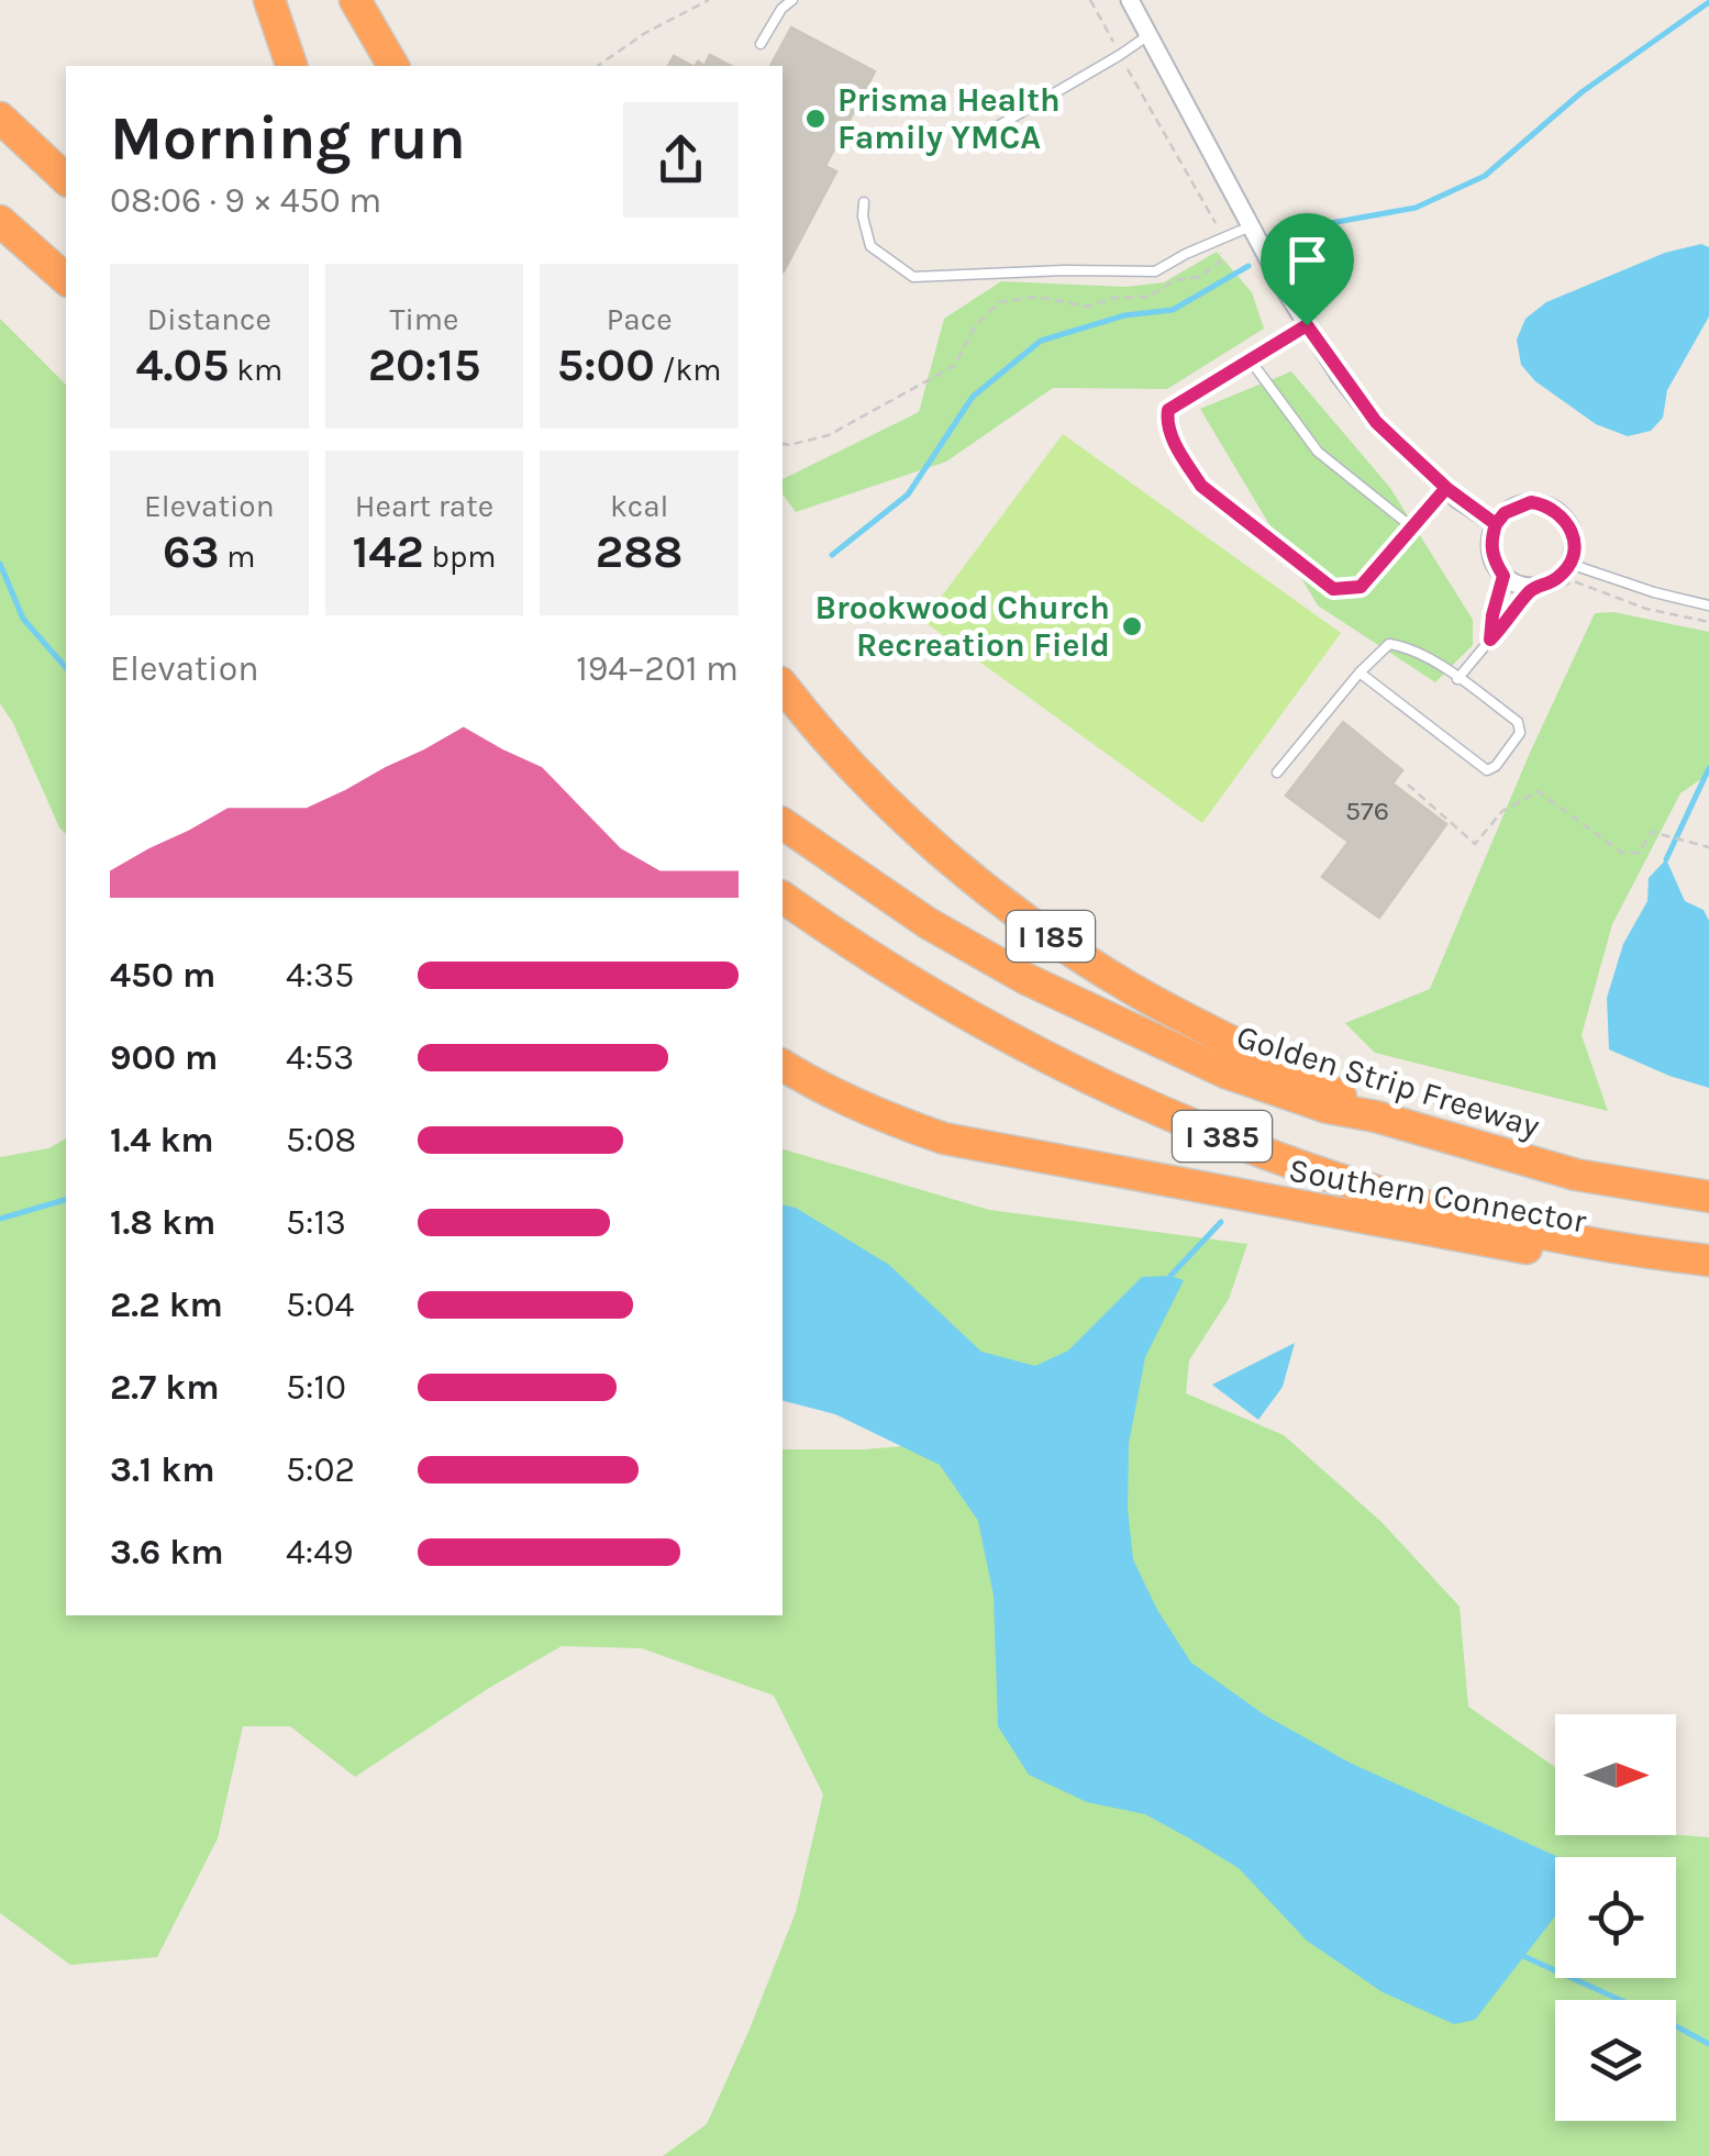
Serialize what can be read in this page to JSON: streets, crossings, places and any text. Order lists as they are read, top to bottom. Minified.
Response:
{"streets":{"highway":["I 185","Golden Strip Freeway","I 385","Southern Connector"]},"crossings":[["Golden Strip Freeway","Southern Connector"]],"places":["Prisma Health Family YMCA","Brookwood Church Recreation Field"],"house_numbers":["576"],"north":"right","page":{"heading":["Morning run","08:06 · 9 × 450 m"],"stats":[["Distance","4.05 km"],["Time","20:15"],["Pace","5:00 /km"],["Elevation","63 m"],["Heart rate","142 bpm"],["kcal","288"]],"chart":["Elevation","194–201 m"],"list":[{"name":"450 m","note":"4:35"},{"name":"900 m","note":"4:53"},{"name":"1.4 km","note":"5:08"},{"name":"1.8 km","note":"5:13"},{"name":"2.2 km","note":"5:04"},{"name":"2.7 km","note":"5:10"},{"name":"3.1 km","note":"5:02"},{"name":"3.6 km","note":"4:49"}]}}
